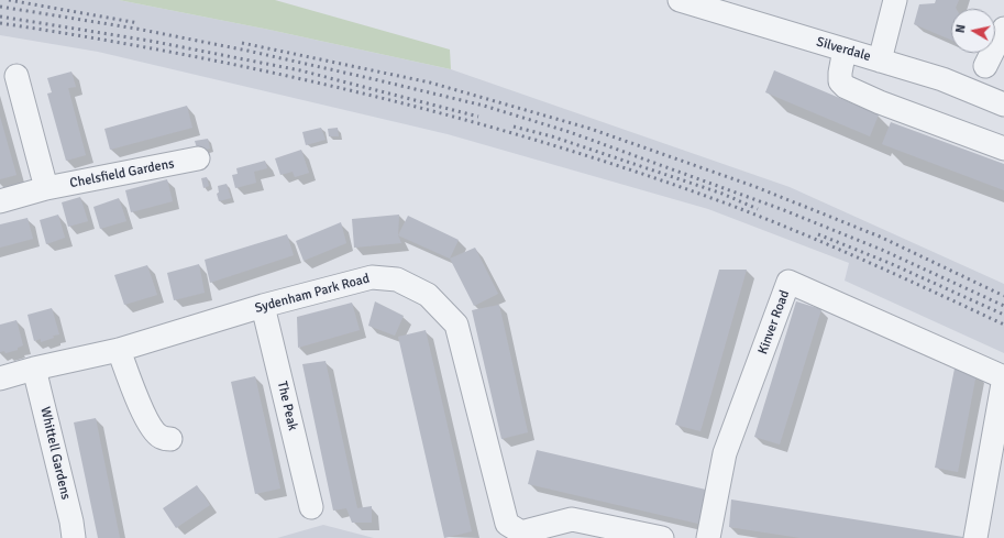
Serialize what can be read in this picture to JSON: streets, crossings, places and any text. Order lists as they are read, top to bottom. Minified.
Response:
{"streets":{"street":["Silverdale","Chelsfield Gardens","Sydenham Park Road","Kinver Road","The Peak","Whittell Gardens"]},"crossings":[["Sydenham Park Road","The Peak"],["Sydenham Park Road","Whittell Gardens"]],"north":"left"}
